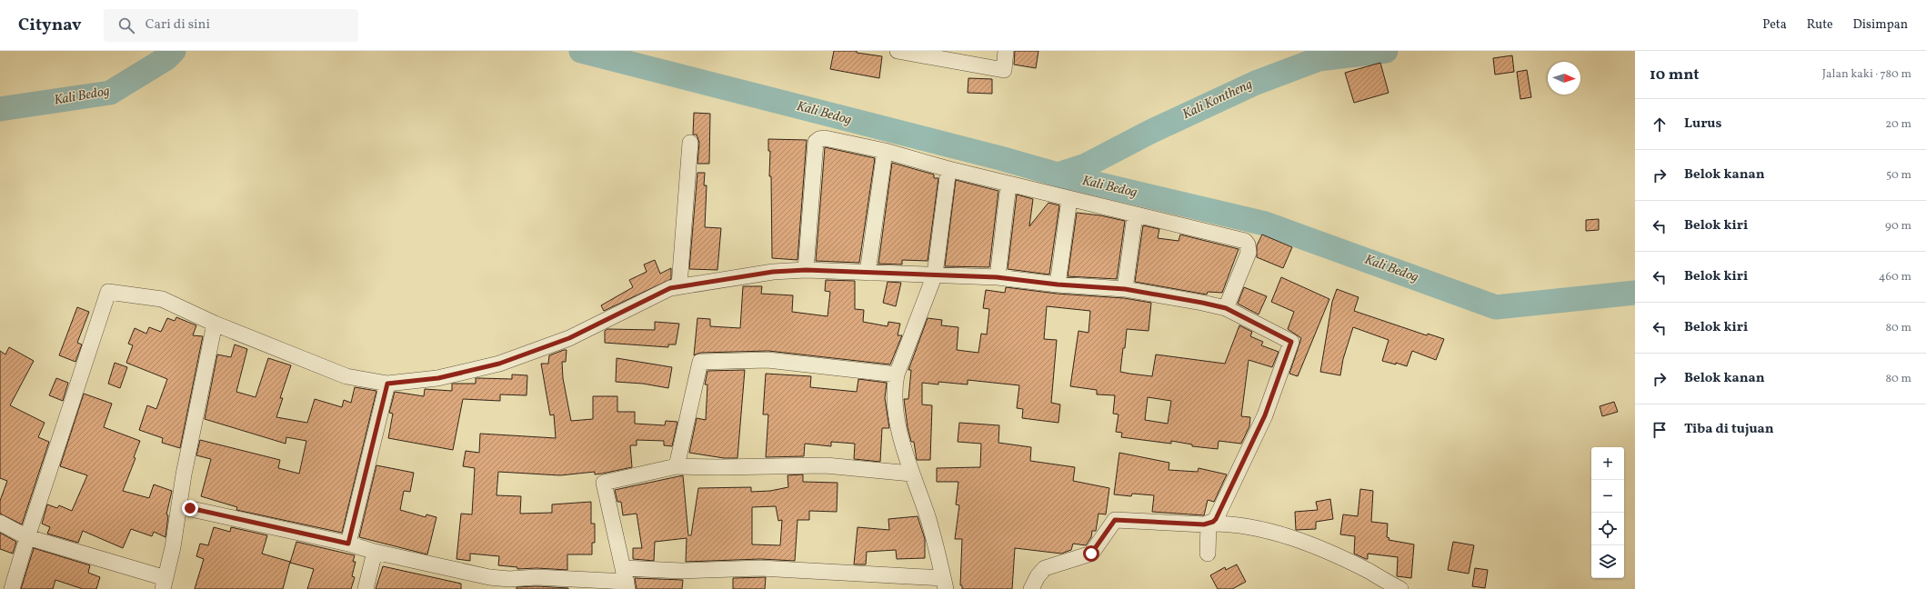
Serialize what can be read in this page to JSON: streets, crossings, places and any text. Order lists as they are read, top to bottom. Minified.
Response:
{"water":["Kali Bedog","Kali Kontheng"],"north":"right","page":{"header":"Citynav","search":"Cari di sini","nav":["Peta","Rute","Disimpan"],"heading":["10 mnt","Jalan kaki · 780 m"],"list":[["Lurus","20 m"],["Belok kanan","50 m"],["Belok kiri","90 m"],["Belok kiri","460 m"],["Belok kiri","80 m"],["Belok kanan","80 m"],"Tiba di tujuan"],"map_buttons":["+","−"]}}
